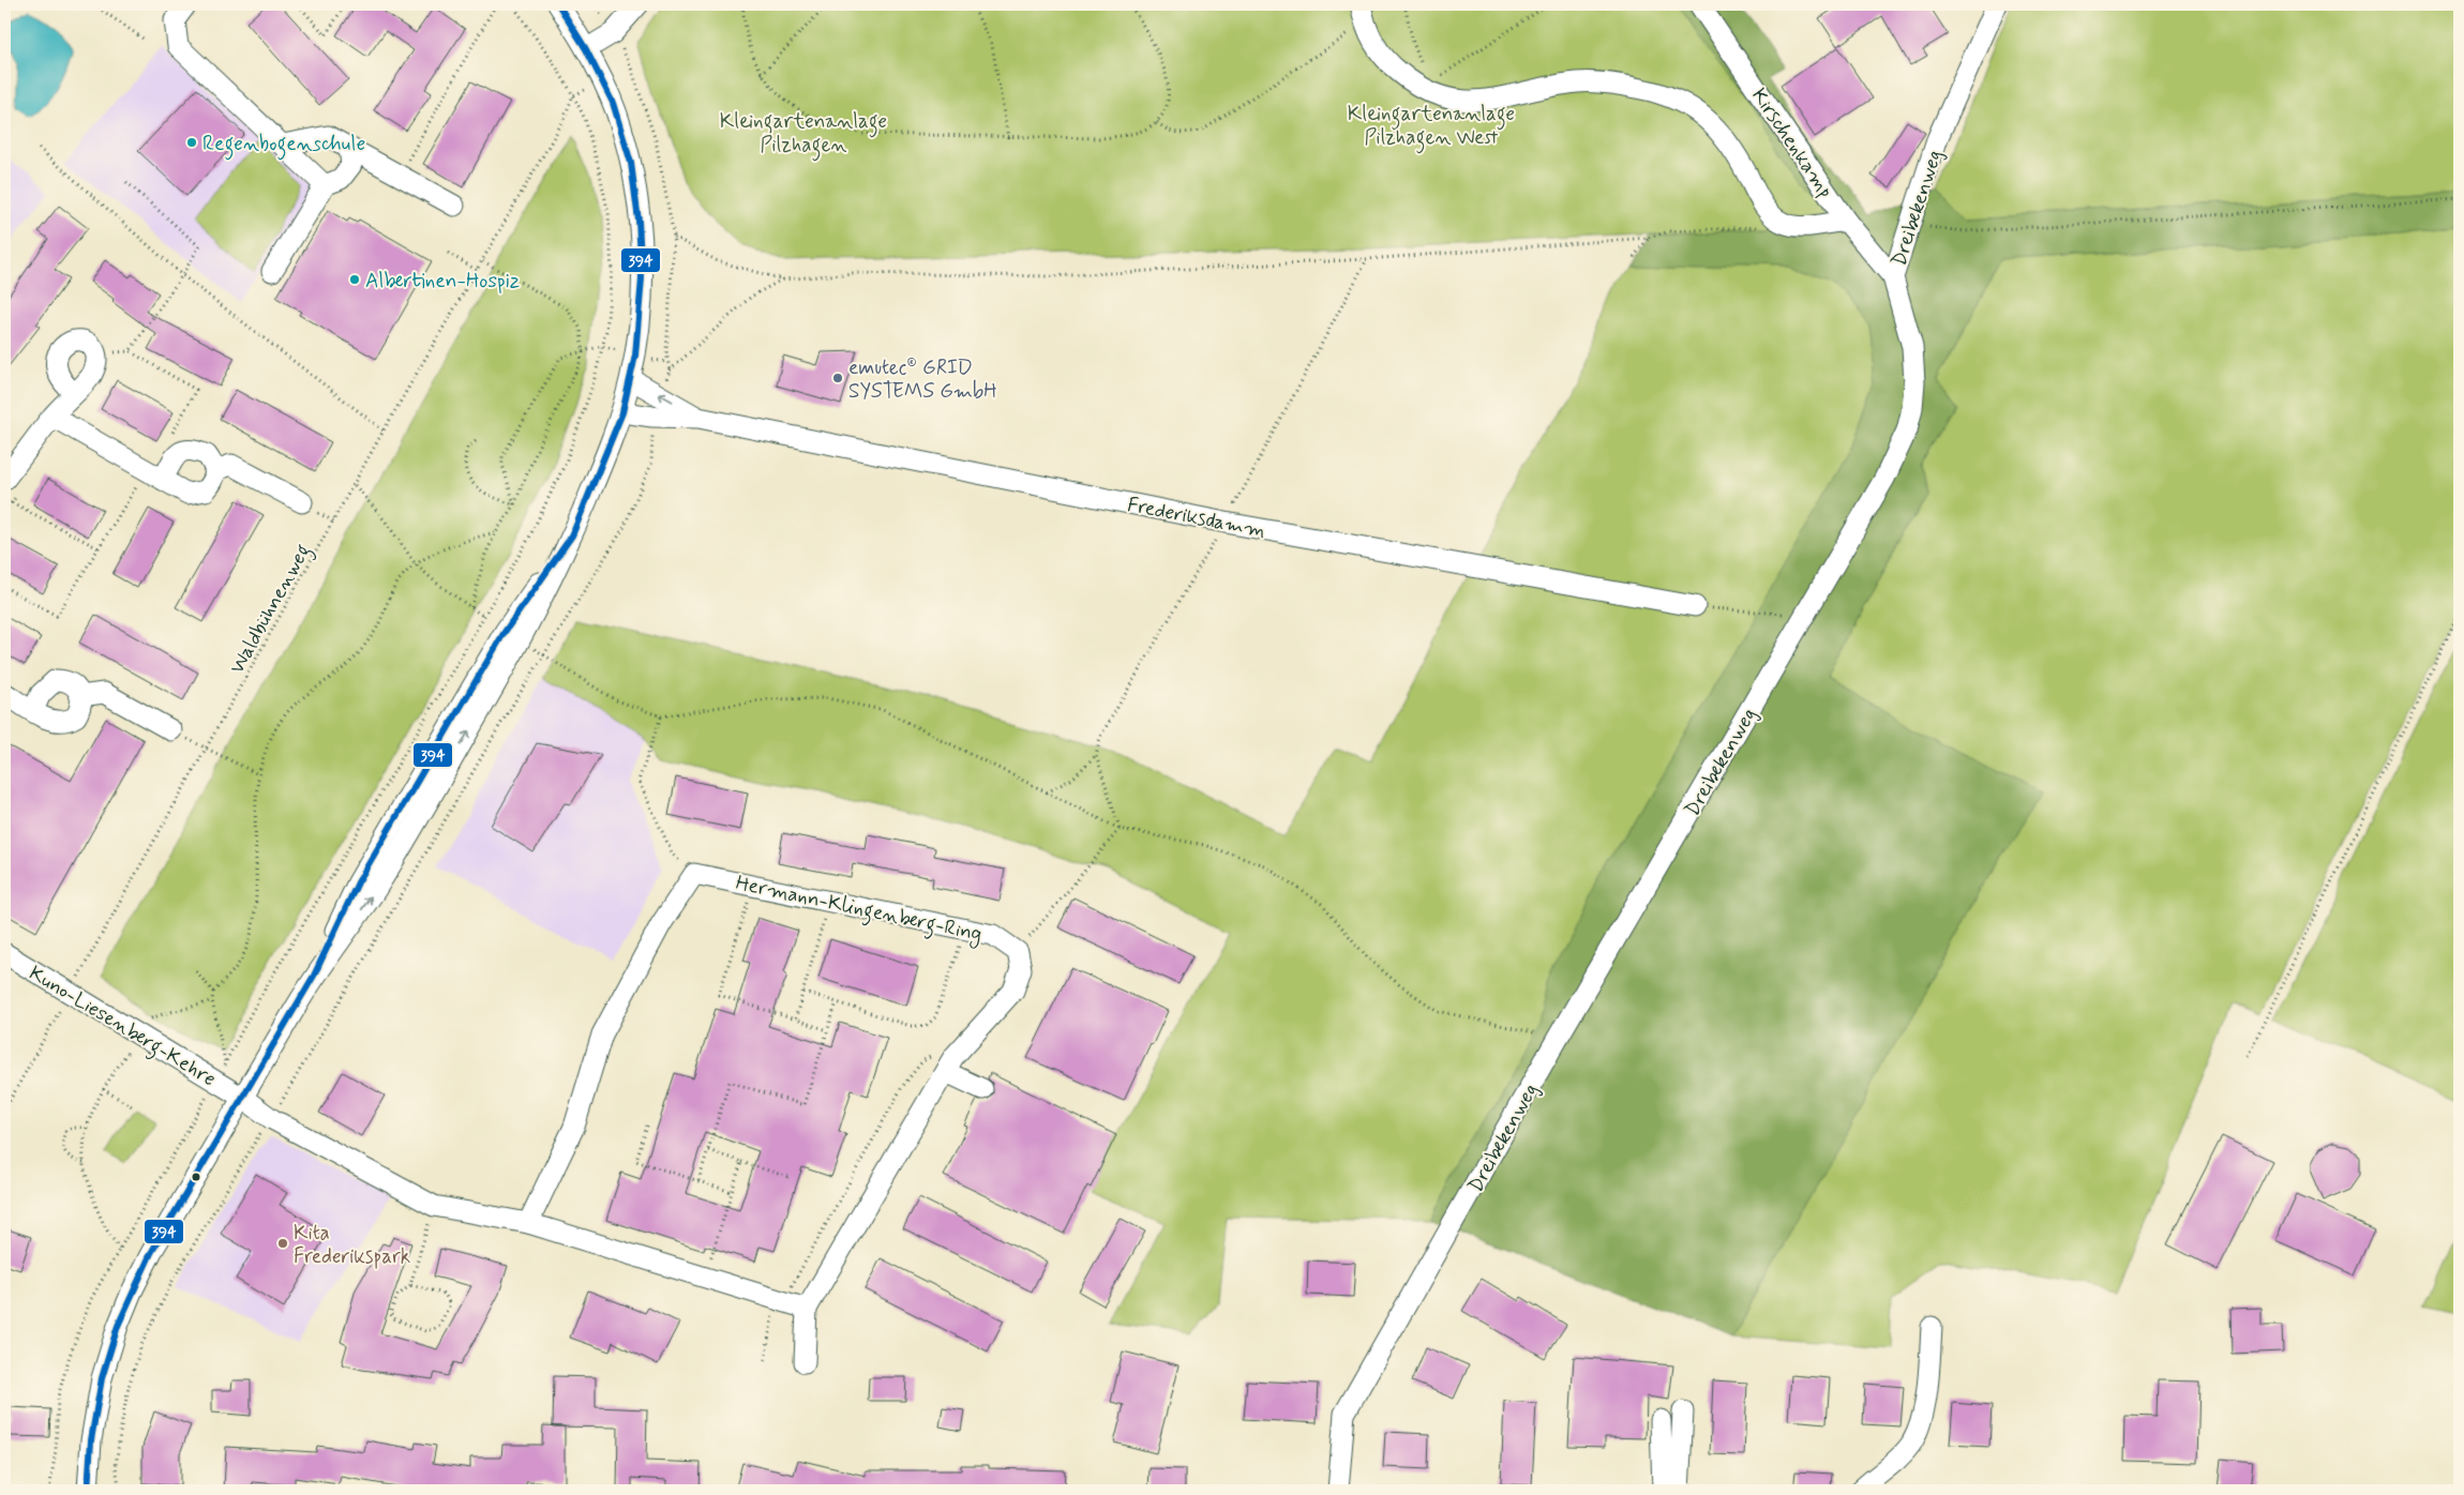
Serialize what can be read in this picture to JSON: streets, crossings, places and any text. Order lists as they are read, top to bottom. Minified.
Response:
{"streets":{"street":["Kirschenkamp","Dreibekenweg","Frederiksdamm","Hermann-Klingenberg-Ring","Kuno-Liesenberg-Kehre"],"path":["Waldbühnenweg"]},"crossings":[["Kirschenkamp","Dreibekenweg"],["Waldbühnenweg","Kuno-Liesenberg-Kehre"]],"parks":["Kleingartenanlage Pilzhagen West","Kleingartenanlage Pilzhagen"],"places":["Regenbogenschule","Albertinen-Hospiz","emutec® GRID SYSTEMS GmbH","Kita Frederikspark"],"lines":["transit line 394"]}
